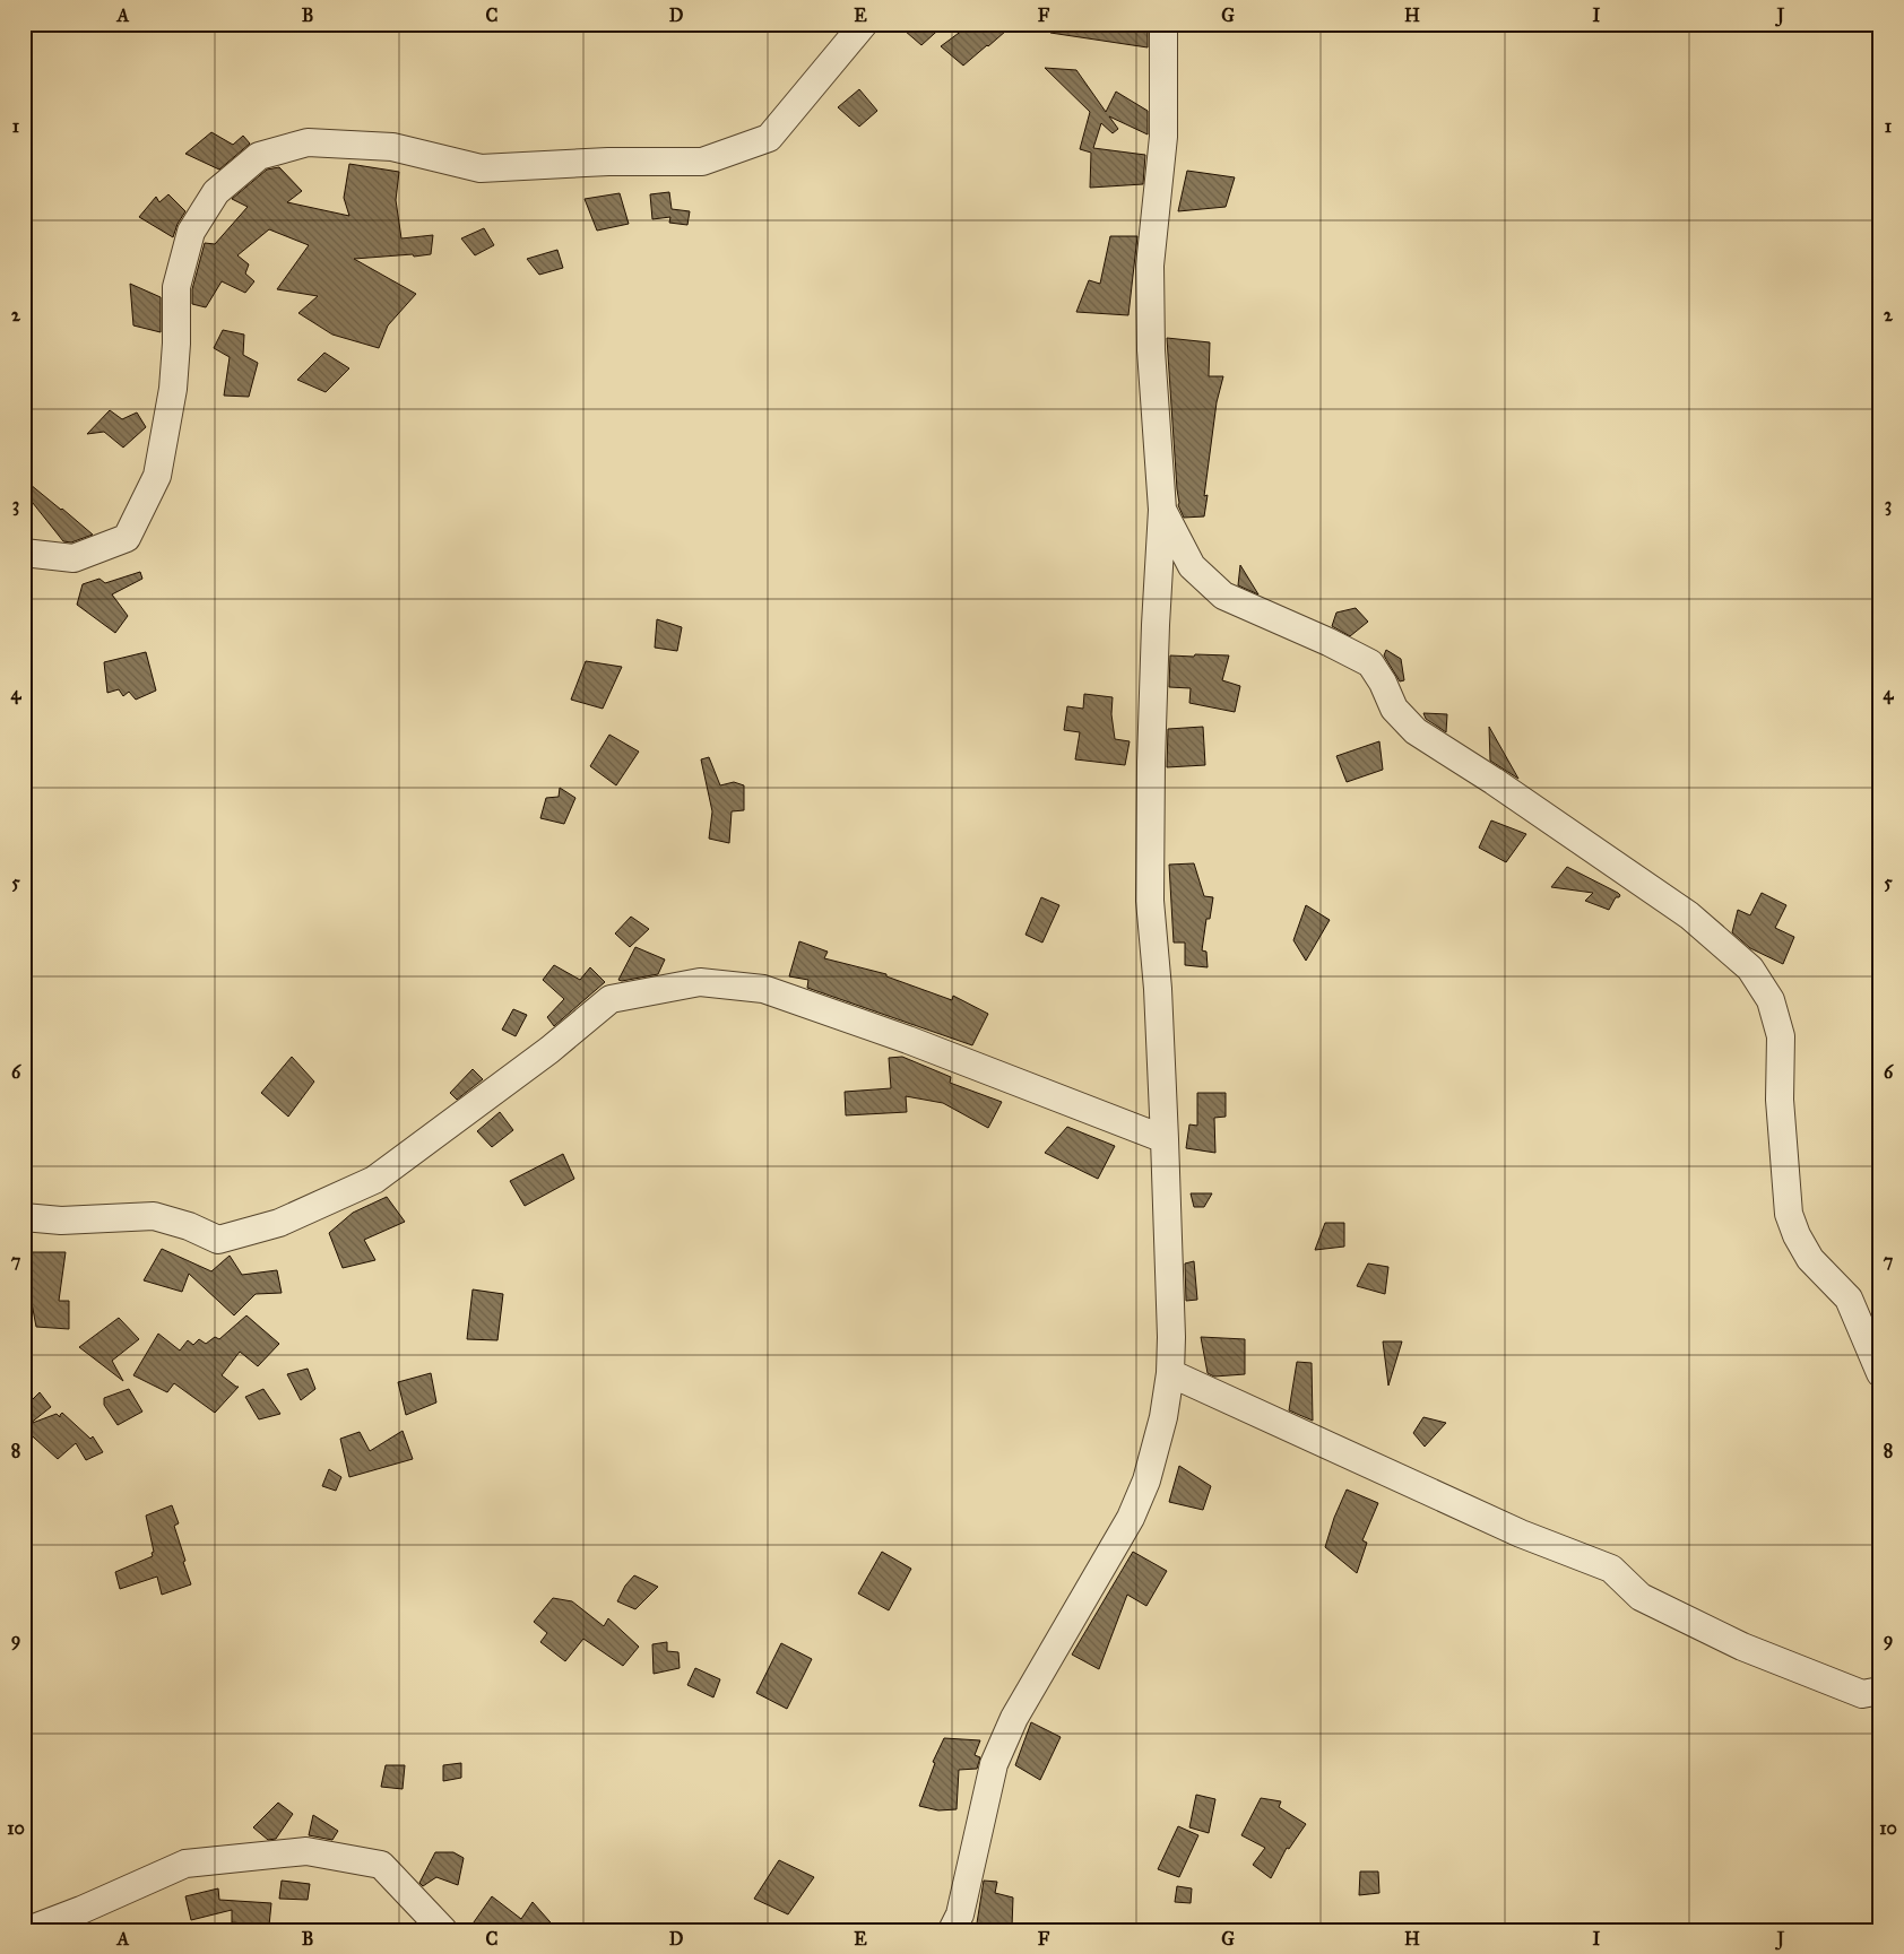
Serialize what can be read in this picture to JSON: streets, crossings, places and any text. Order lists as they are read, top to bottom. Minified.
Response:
{"grid":{"columns":["A","B","C","D","E","F","G","H","I","J"],"rows":["1","2","3","4","5","6","7","8","9","10"]}}
